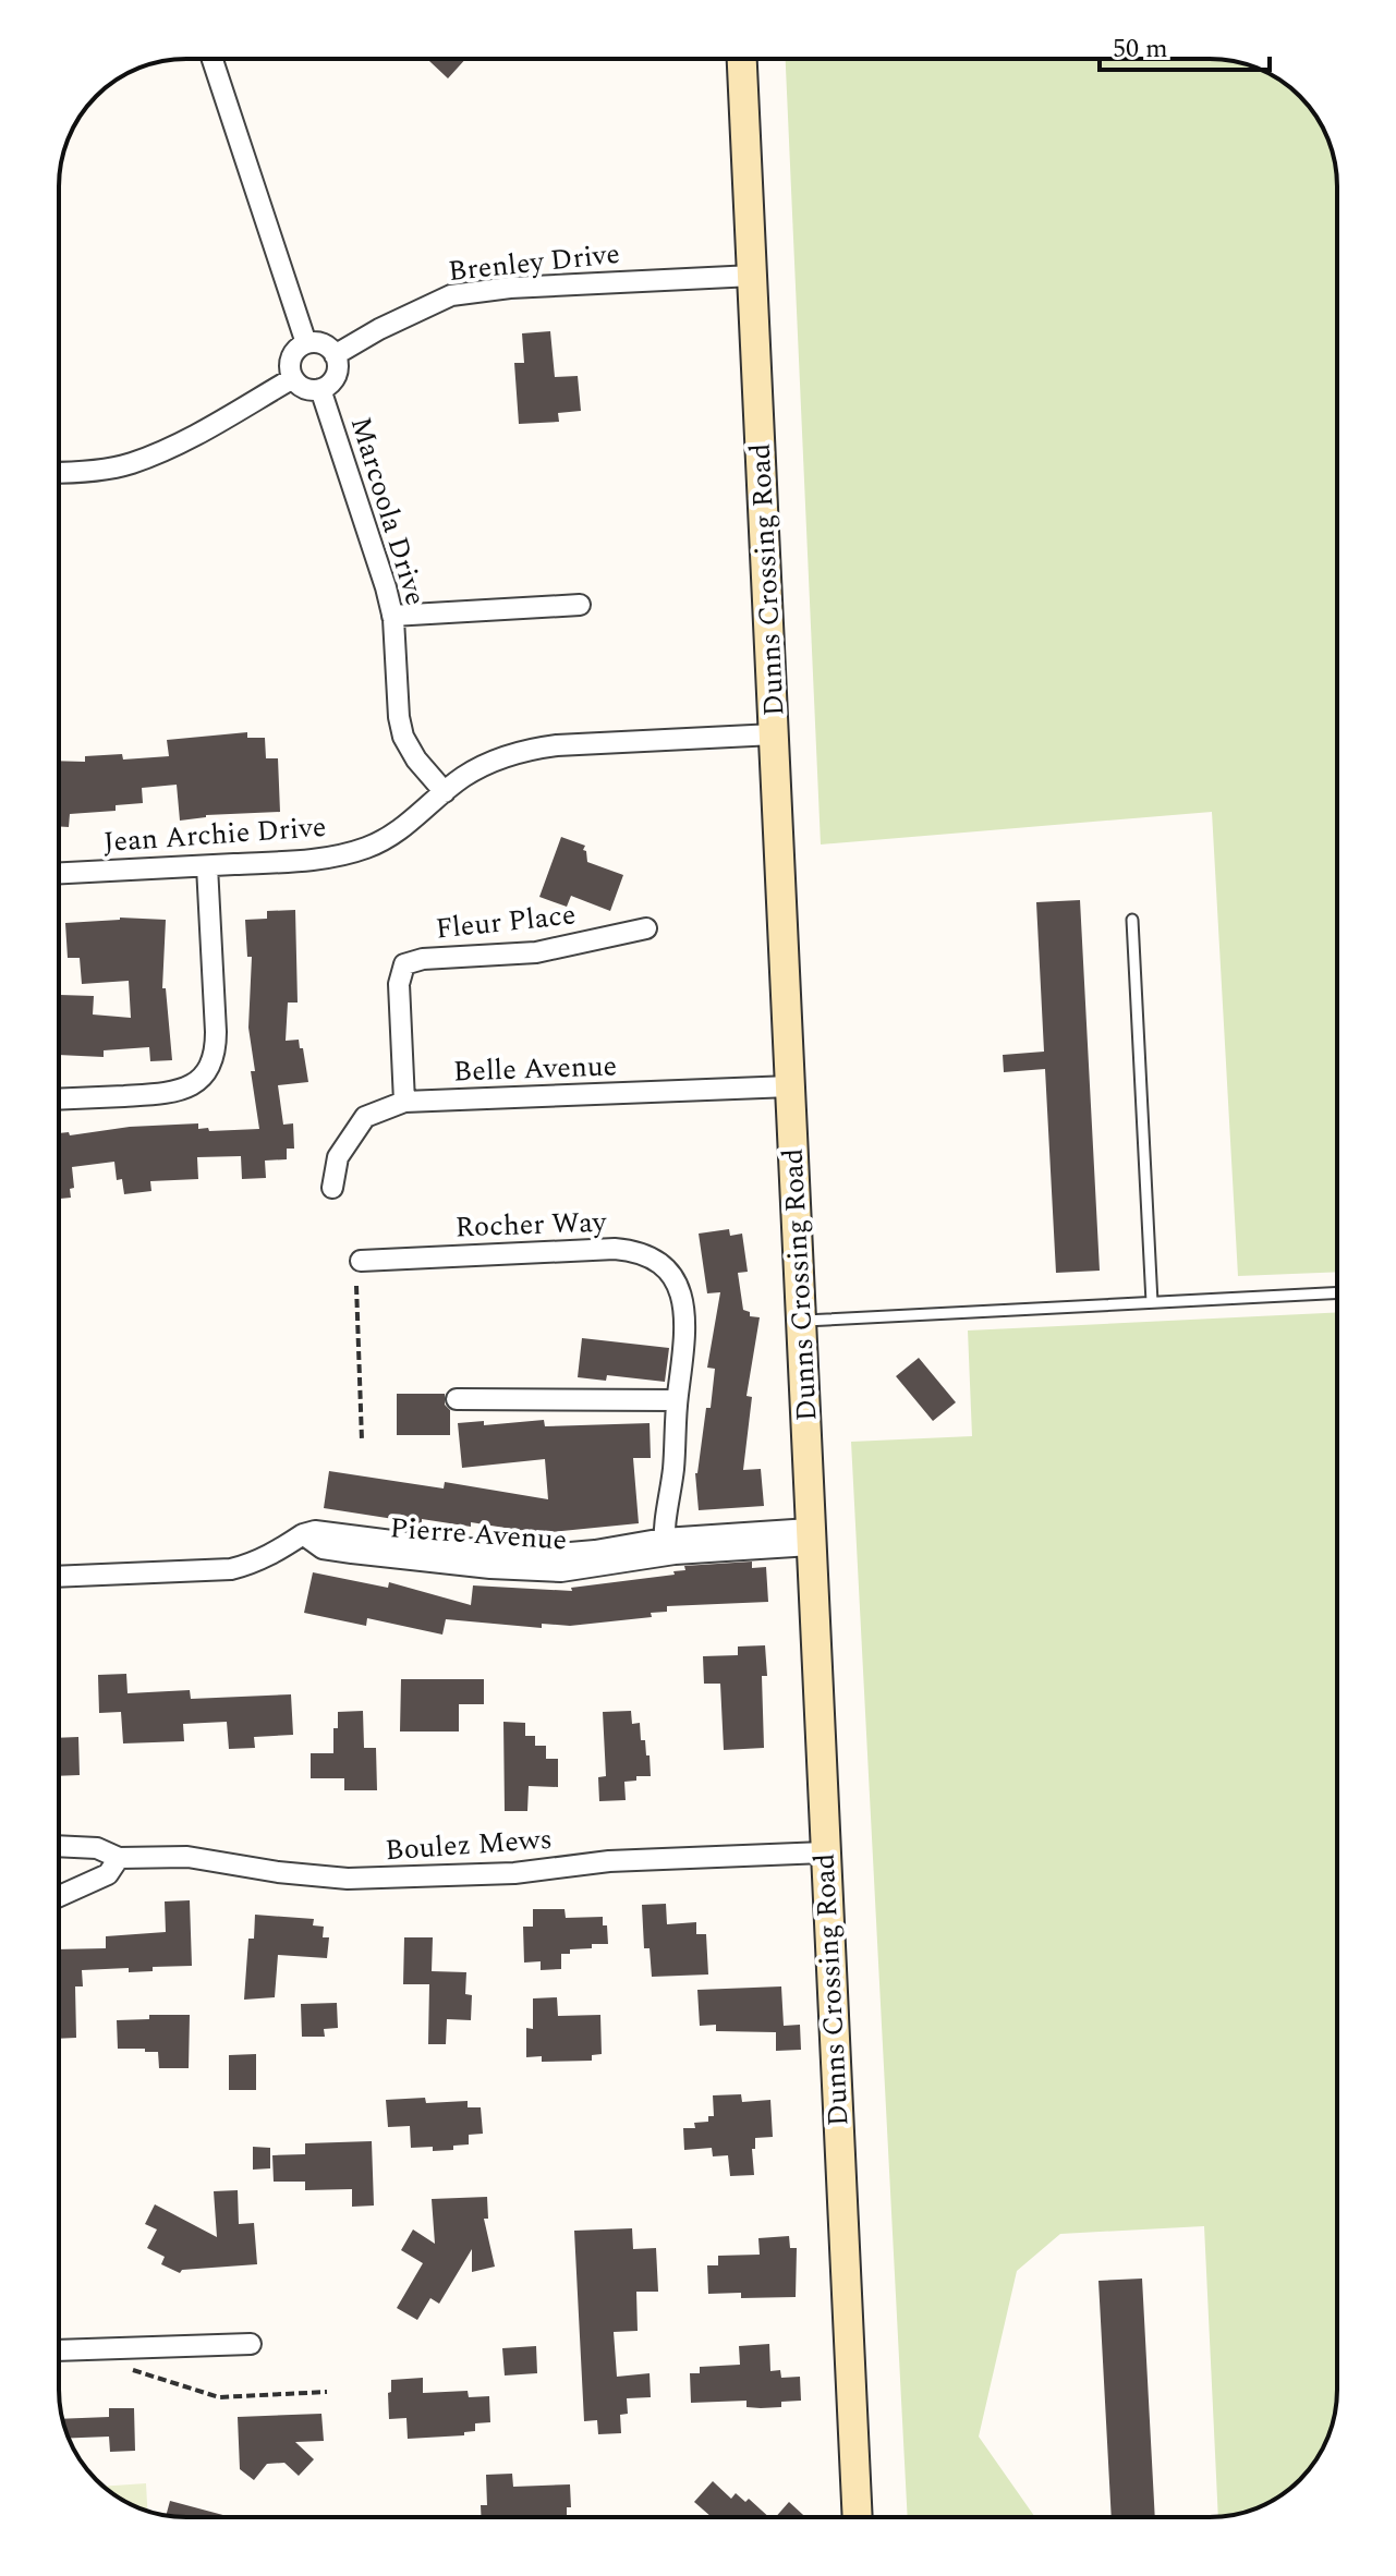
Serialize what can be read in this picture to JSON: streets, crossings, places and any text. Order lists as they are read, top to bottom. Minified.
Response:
{"streets":{"street":["Brenley Drive","Marcoola Drive","Dunns Crossing Road","Jean Archie Drive","Fleur Place","Belle Avenue","Rocher Way","Pierre Avenue","Boulez Mews"]},"crossings":[["Brenley Drive","Marcoola Drive"],["Brenley Drive","Dunns Crossing Road"],["Marcoola Drive","Jean Archie Drive"],["Dunns Crossing Road","Jean Archie Drive"],["Dunns Crossing Road","Belle Avenue"],["Dunns Crossing Road","Pierre Avenue"],["Dunns Crossing Road","Boulez Mews"],["Fleur Place","Belle Avenue"],["Rocher Way","Pierre Avenue"]],"scale_bar":"50 m"}
